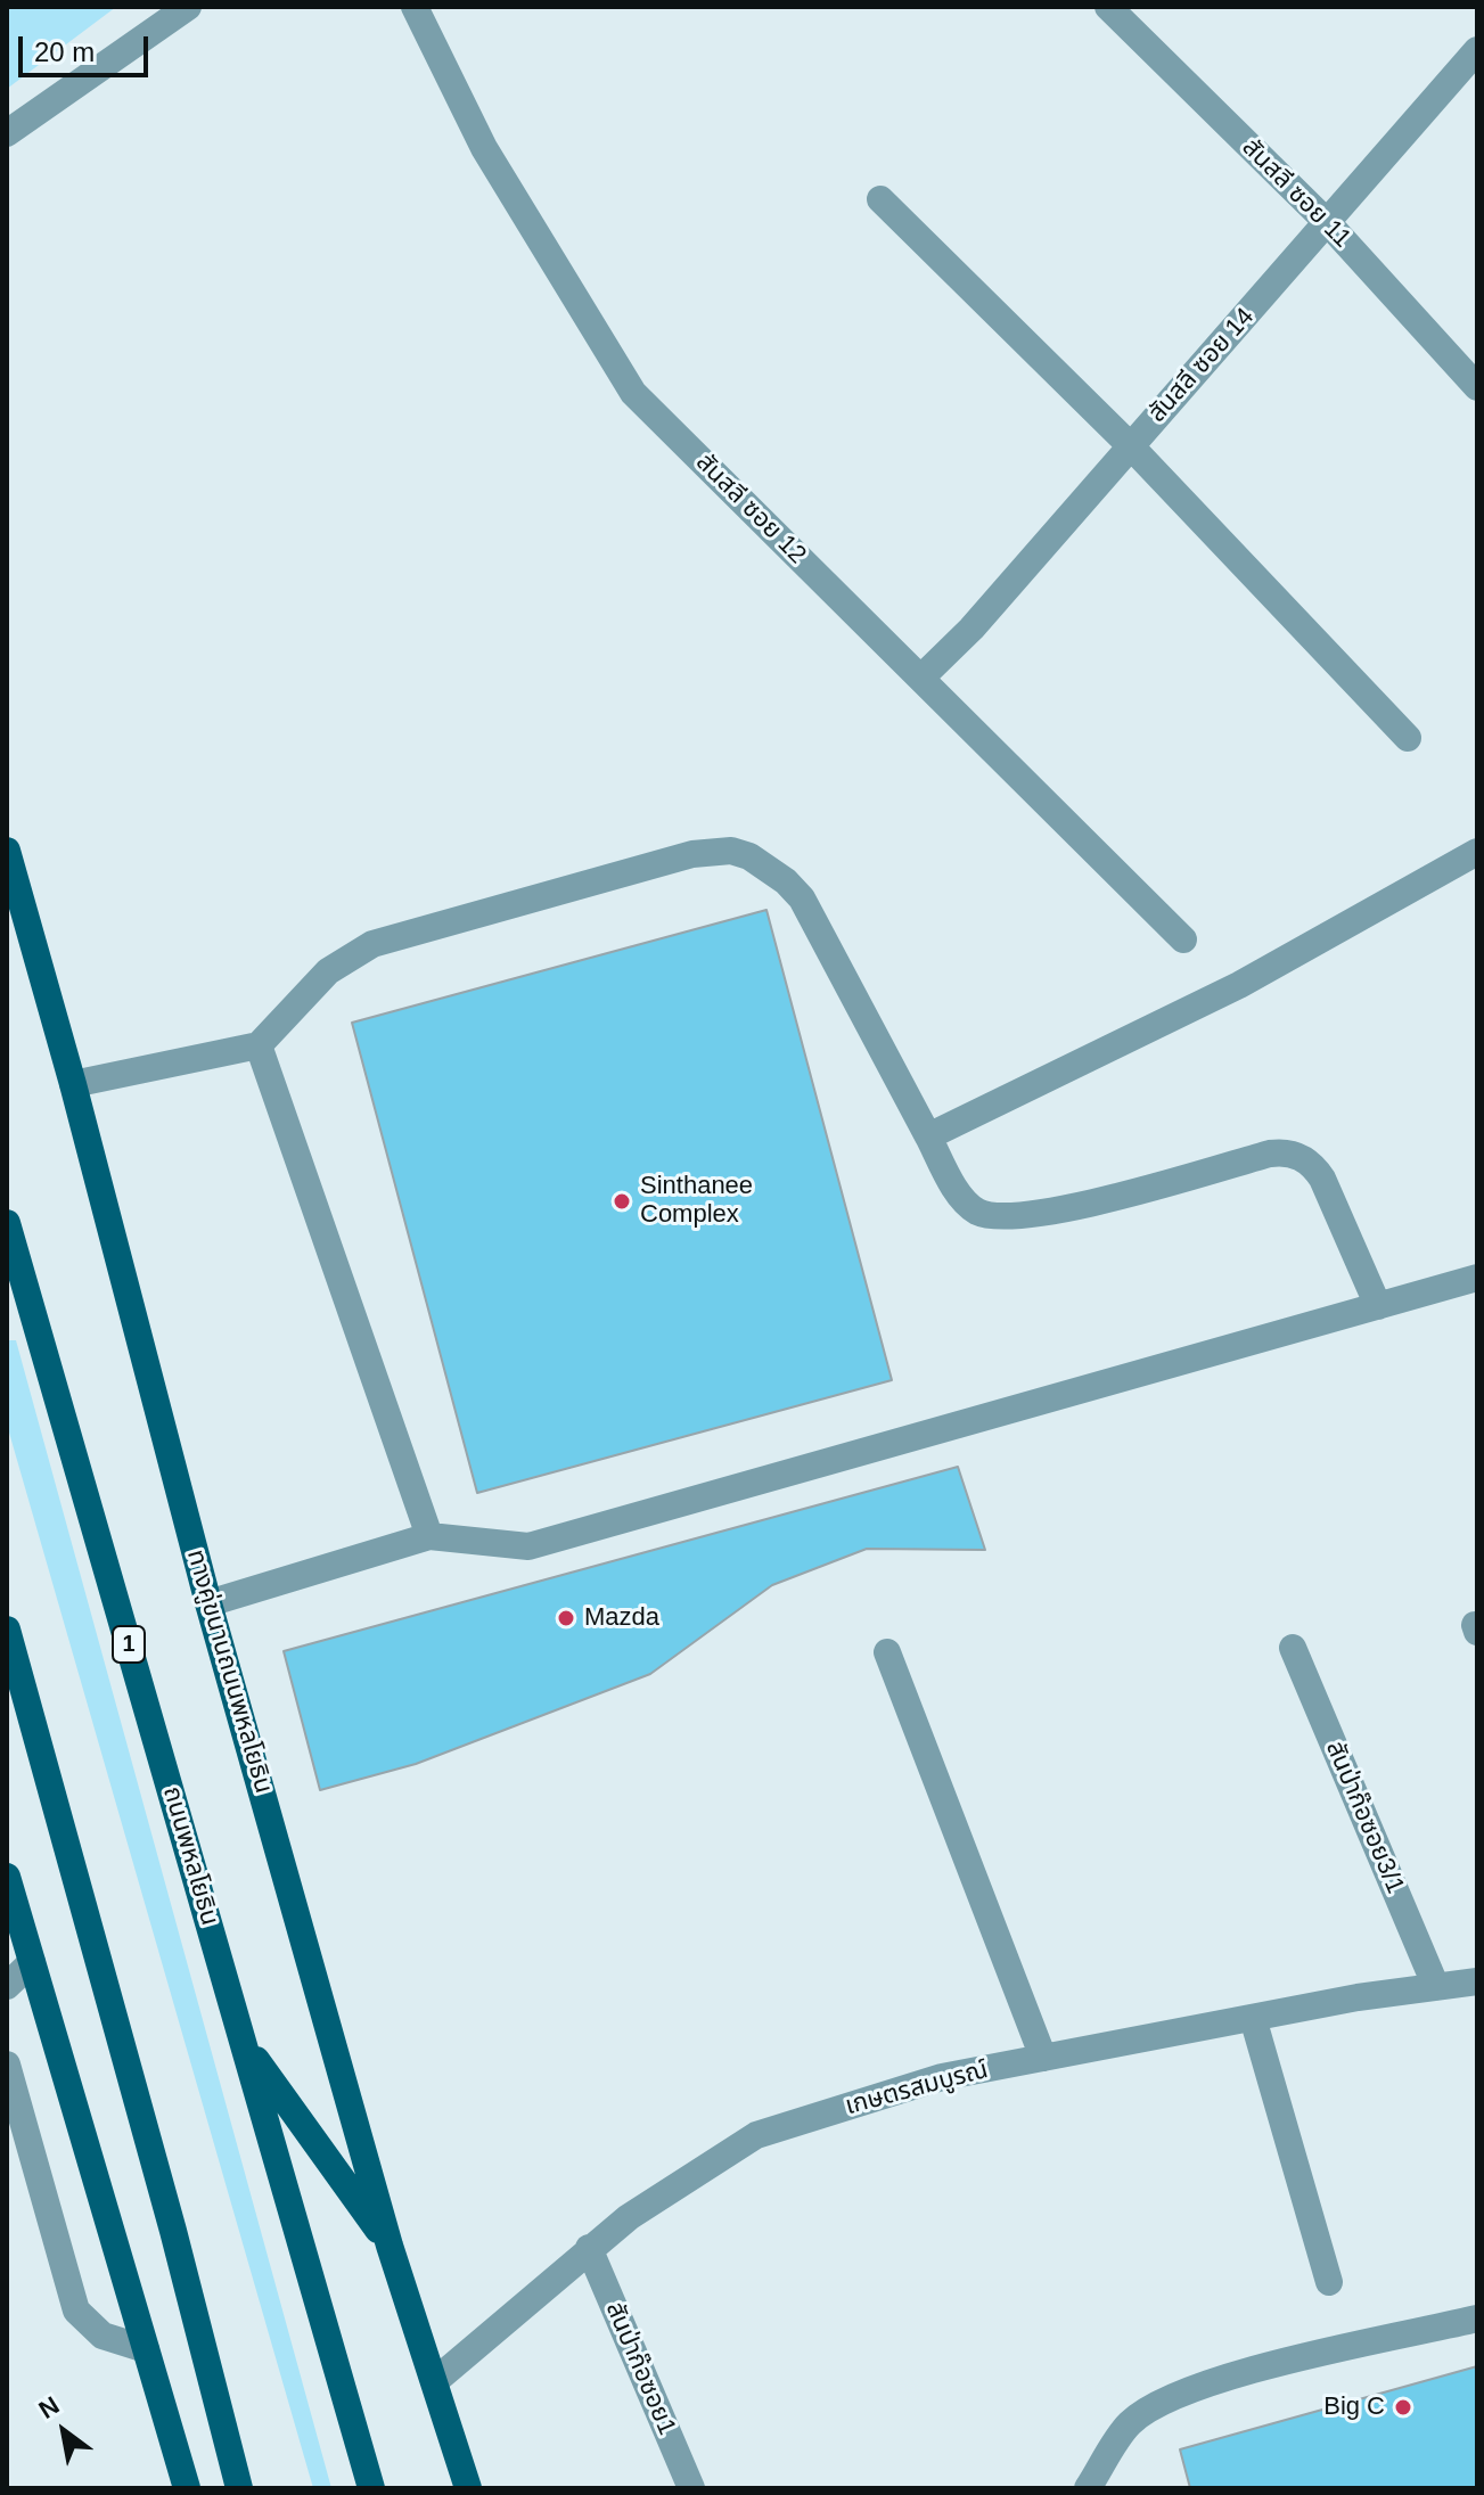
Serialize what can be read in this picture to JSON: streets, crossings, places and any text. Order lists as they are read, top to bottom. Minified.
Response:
{"streets":{"main road":["1","ทางคู่ขนานถนนพหลโยธิน","ถนนพหลโยธิน"],"street":["สันสลี ซอย 11","สันสลี ซอย 14","สันสลี ซอย 12","สันป่าก๊อซอย3/1","เกษตรสมบูรณ์","สันป่าก๊อซอย1"]},"crossings":[["สันสลี ซอย 11","สันสลี ซอย 14"],["สันสลี ซอย 14","สันสลี ซอย 12"],["ทางคู่ขนานถนนพหลโยธิน","เกษตรสมบูรณ์"],["สันป่าก๊อซอย3/1","เกษตรสมบูรณ์"],["เกษตรสมบูรณ์","สันป่าก๊อซอย1"]],"places":["Sinthanee Complex","Mazda","Big C"],"scale_bar":"20 m","north":"top left"}
